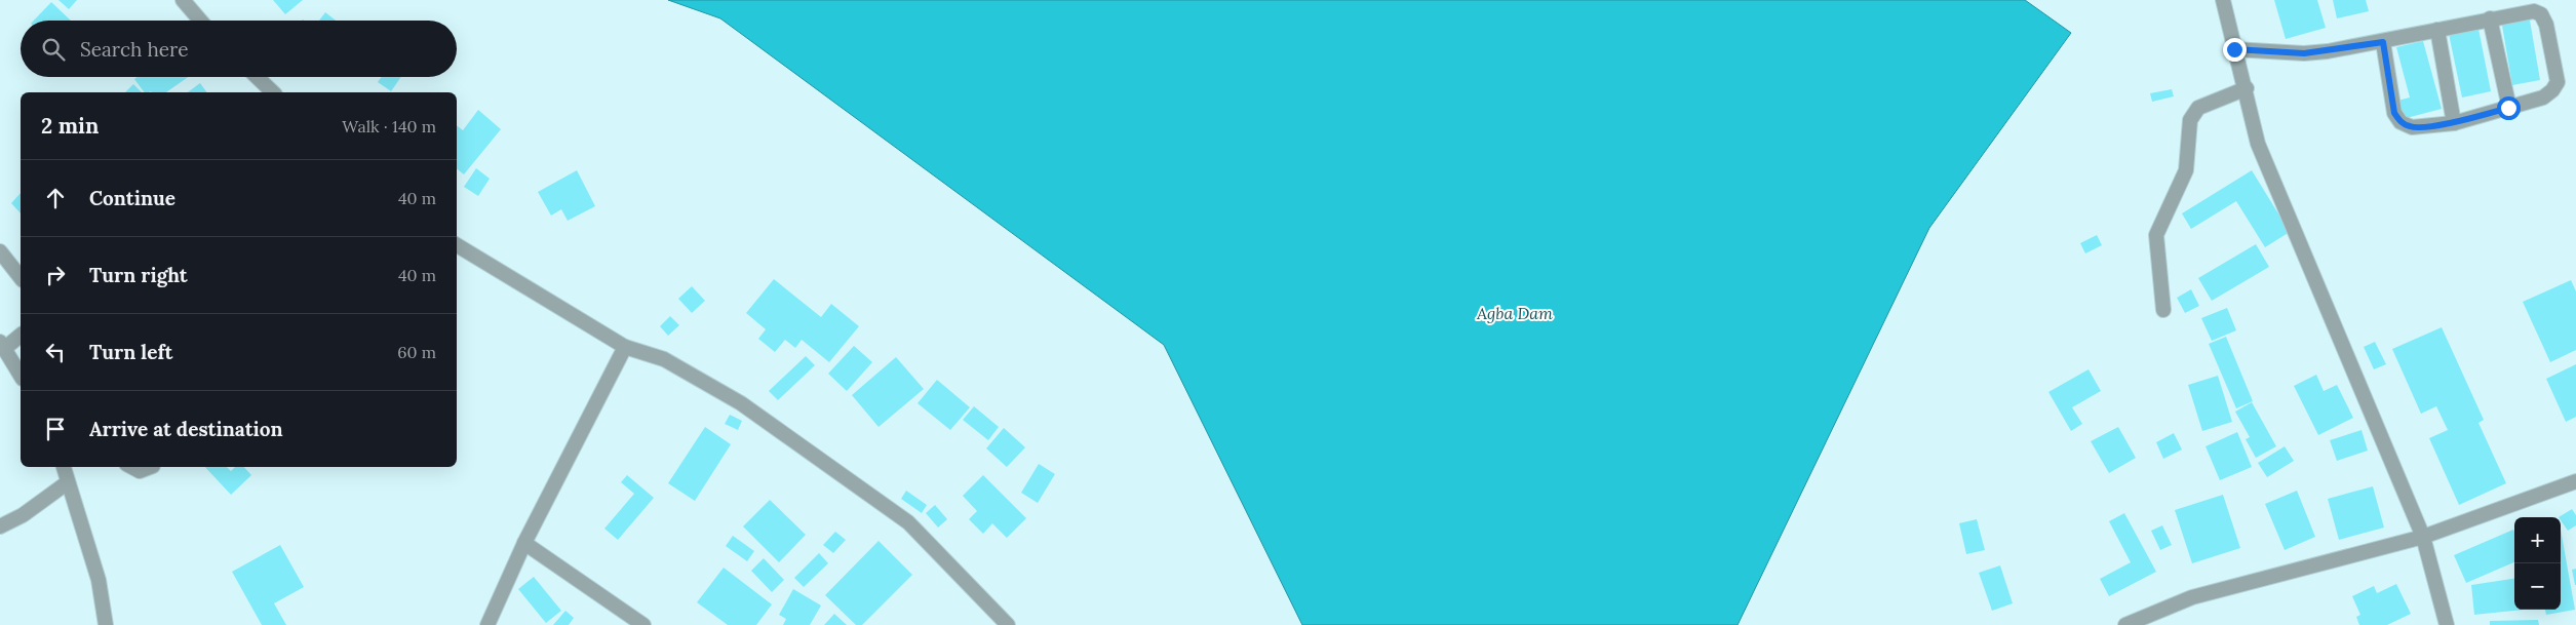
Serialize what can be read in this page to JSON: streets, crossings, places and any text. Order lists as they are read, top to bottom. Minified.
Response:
{"water":["Agba Dam"],"page":{"search":"Search here","heading":["2 min","Walk · 140 m"],"list":[["Continue","40 m"],["Turn right","40 m"],["Turn left","60 m"],"Arrive at destination"],"map_buttons":["+","−"]}}
